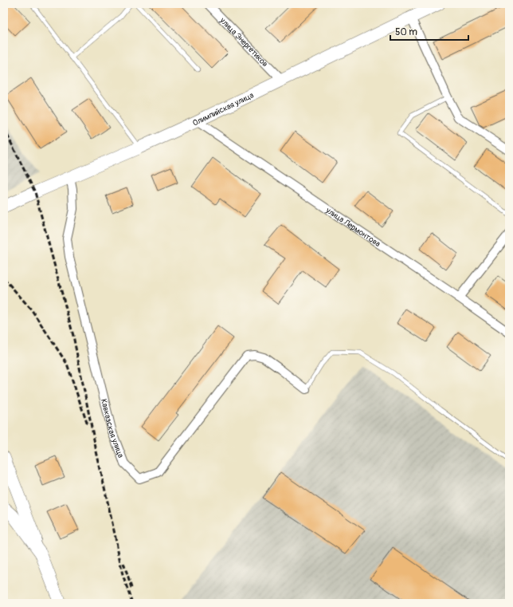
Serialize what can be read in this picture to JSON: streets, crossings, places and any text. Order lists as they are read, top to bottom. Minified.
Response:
{"streets":{"street":["улица Энергетиков","Олимпийская улица","улица Лермонтова","Кавказская улица"]},"crossings":[["улица Энергетиков","Олимпийская улица"],["Олимпийская улица","улица Лермонтова"],["Олимпийская улица","Кавказская улица"]],"scale_bar":"50 m"}
